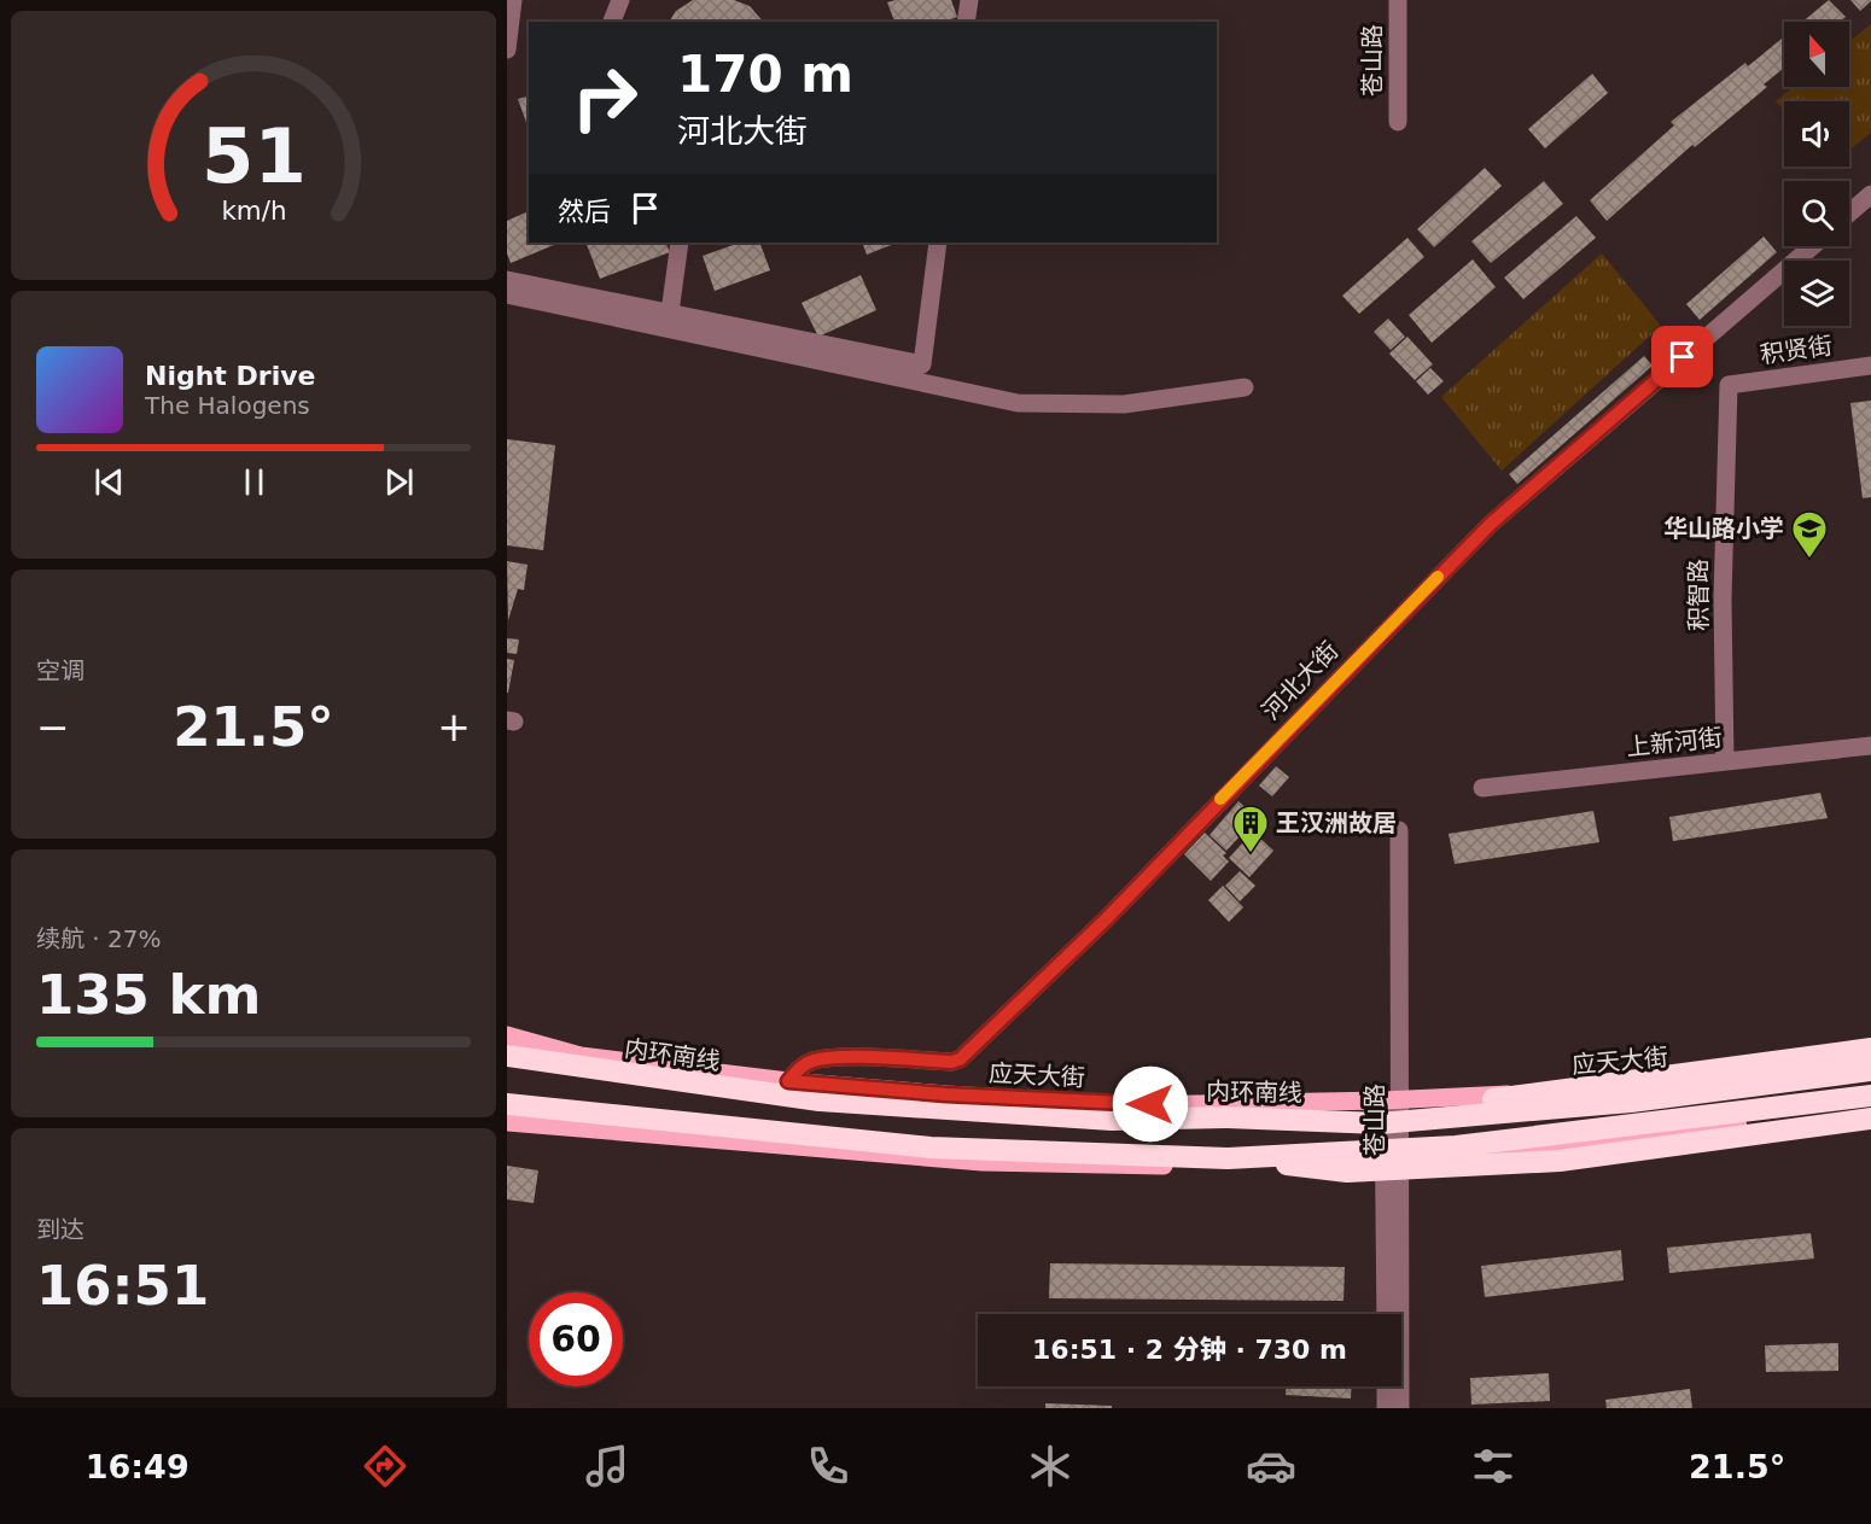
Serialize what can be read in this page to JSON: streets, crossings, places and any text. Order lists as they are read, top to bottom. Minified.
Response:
{"streets":{"highway":["内环南线"],"main road":["应天大街"],"street":["苍山路","积贤街","积智路","河北大街","上新河街"]},"crossings":[["苍山路","应天大街"],["积贤街","积智路"],["积智路","上新河街"],["河北大街","应天大街"]],"places":{"school or university":["华山路小学"],"building":["王汉洲故居"]},"north":"top","page":{"turn":["170 m","河北大街"],"then":"然后","song":["Night Drive","The Halogens"],"tile":["空调",["续航 · 27%","135 km"],["到达","16:51"]],"heat":["−","21.5°","+"],"limit":"60","trip":"16:51 · 2 分钟 · 730 m","tabs":["16:49","21.5°"],"gauge":["51","km/h"]}}
